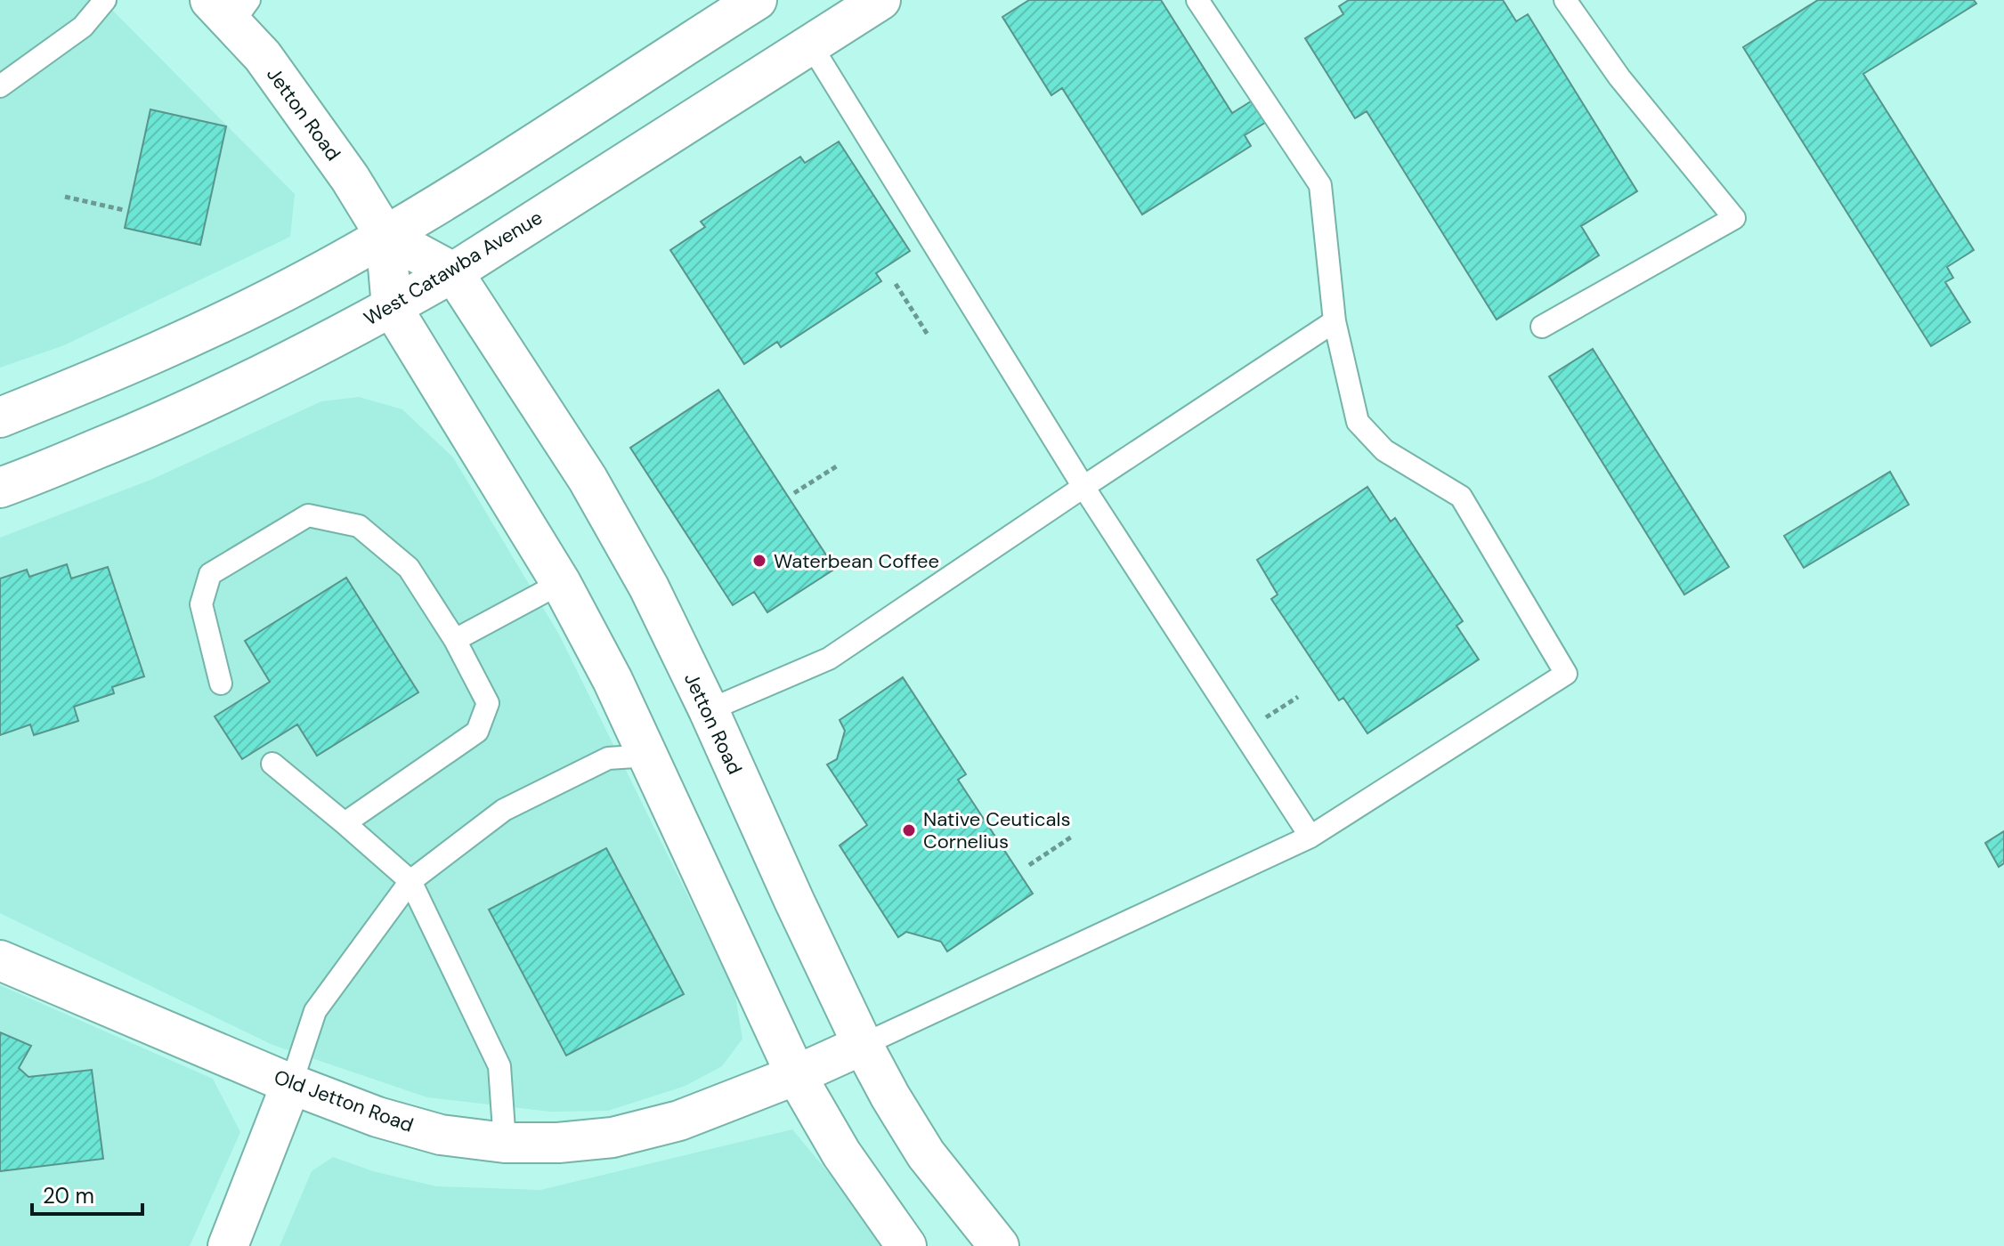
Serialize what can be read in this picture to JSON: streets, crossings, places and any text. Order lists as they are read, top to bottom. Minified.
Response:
{"streets":{"street":["Jetton Road","West Catawba Avenue","Old Jetton Road"]},"crossings":[["Jetton Road","West Catawba Avenue"],["Jetton Road","Old Jetton Road"]],"places":["Waterbean Coffee","Native Ceuticals Cornelius"],"scale_bar":"20 m"}
